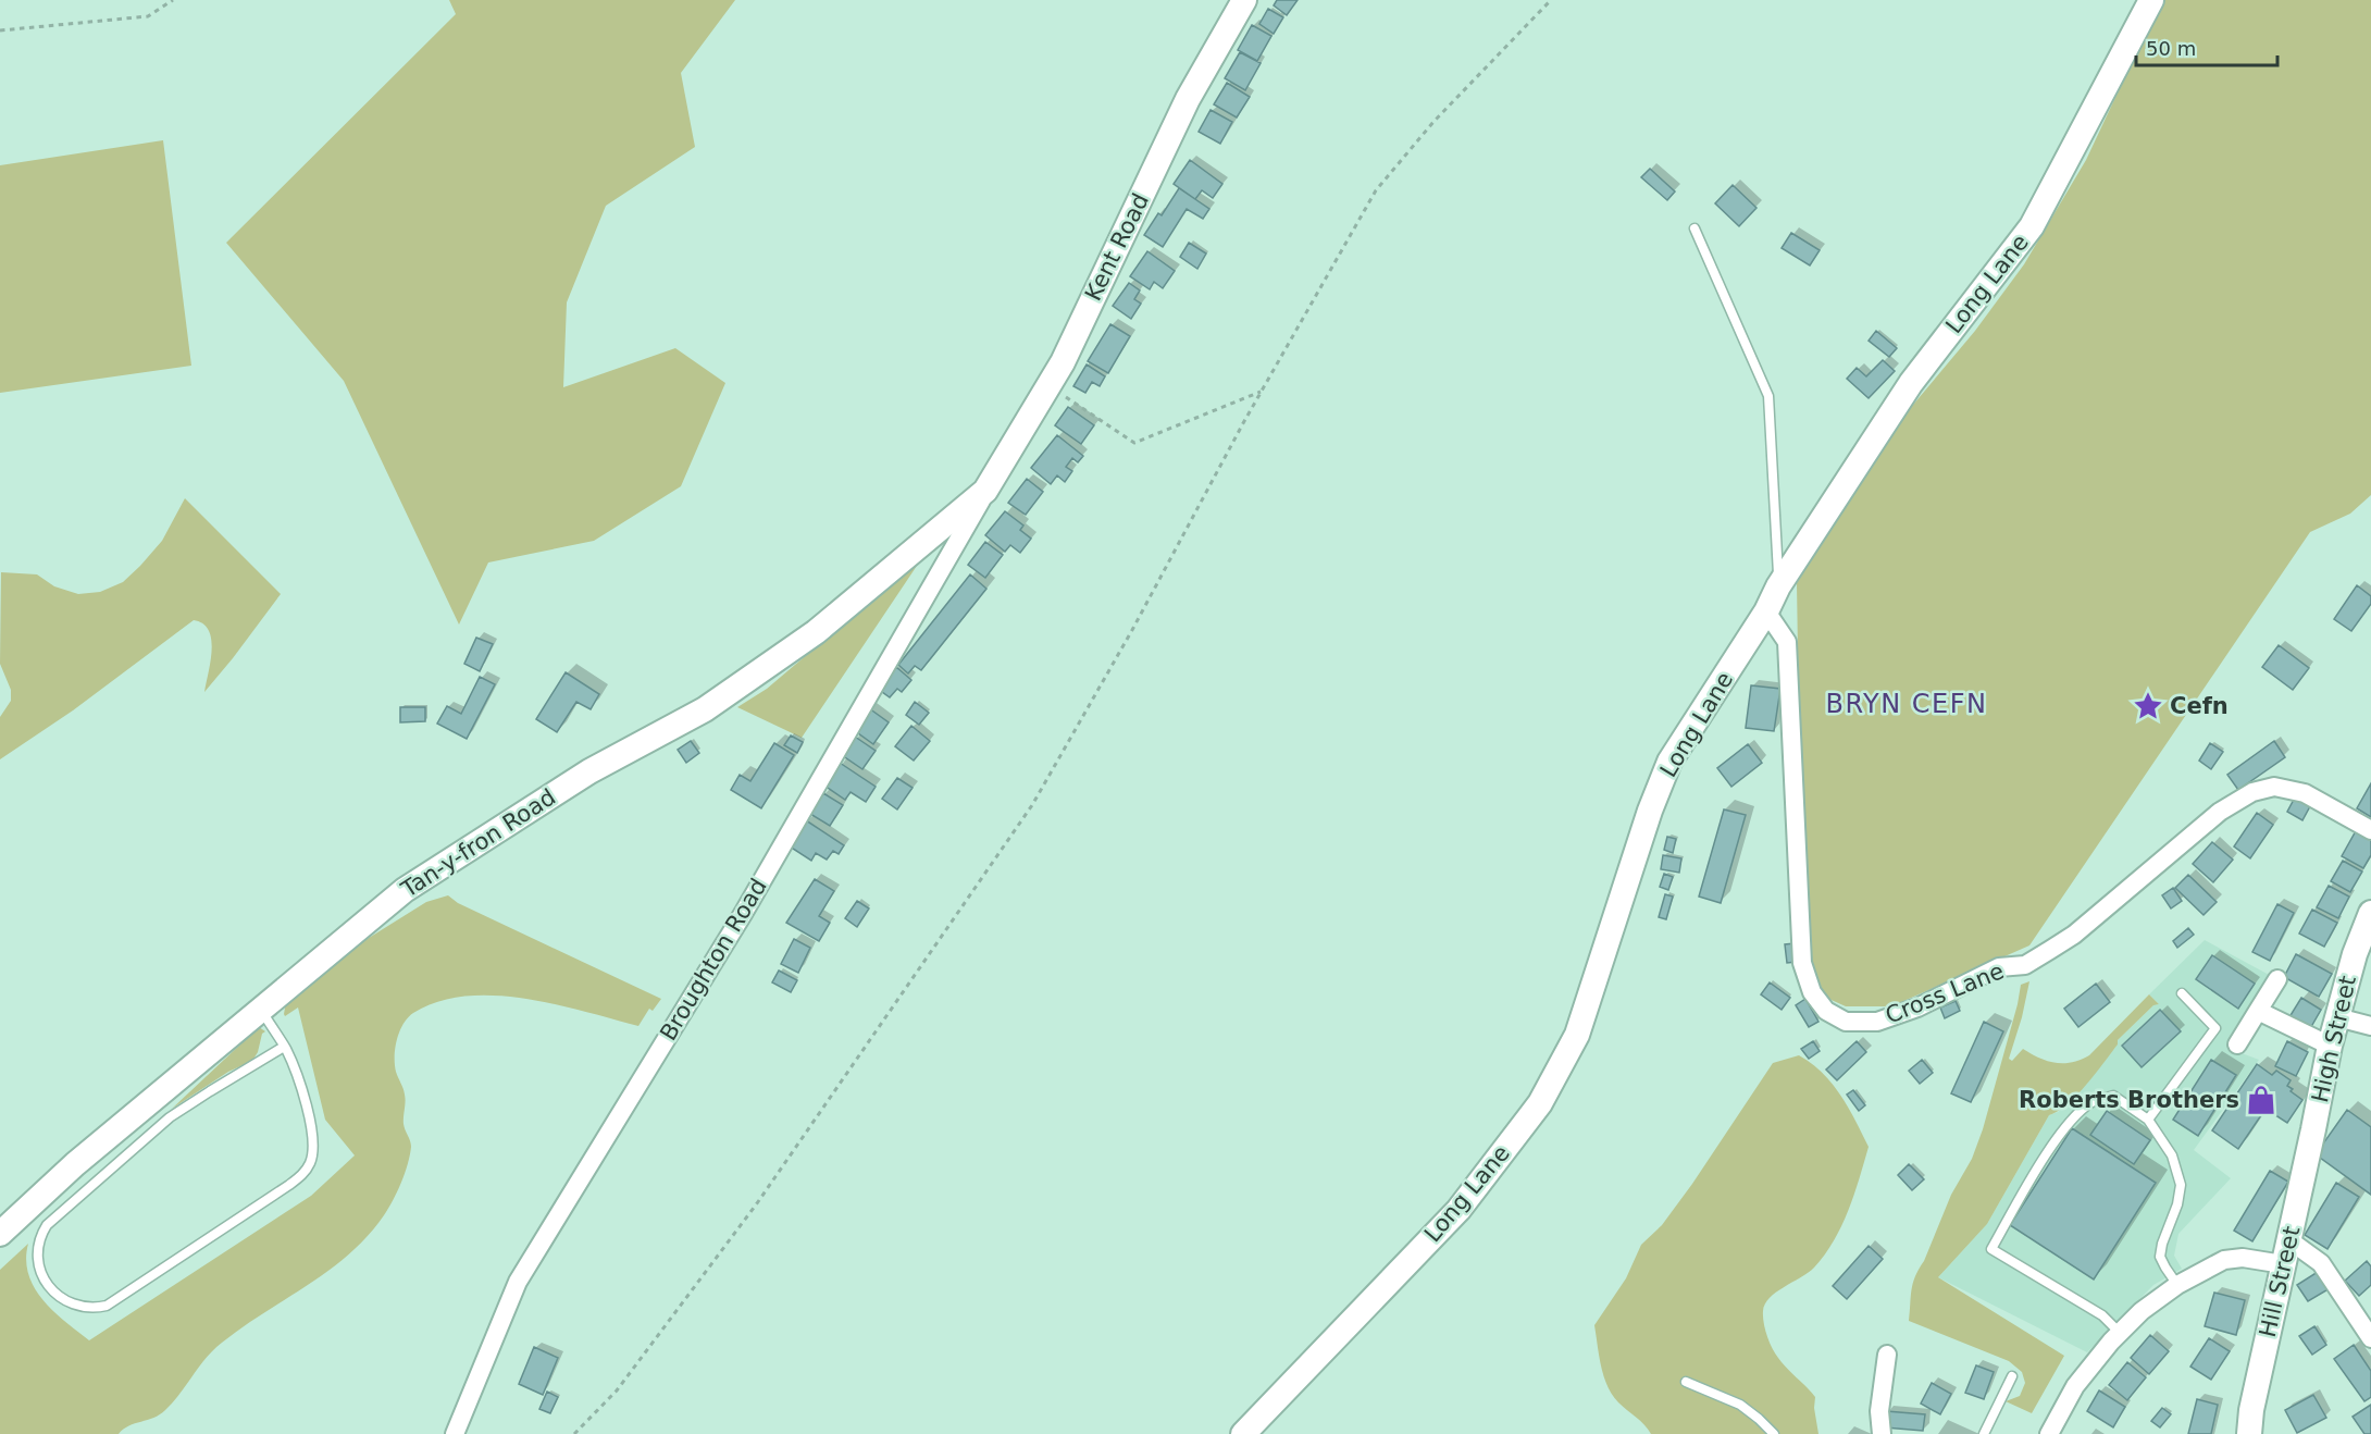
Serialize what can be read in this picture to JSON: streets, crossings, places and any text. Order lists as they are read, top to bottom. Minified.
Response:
{"streets":{"main road":["Kent Road","Long Lane","Tan-y-fron Road","High Street","Hill Street"],"street":["Broughton Road","Cross Lane"]},"crossings":[["Kent Road","Tan-y-fron Road"],["Kent Road","Broughton Road"],["Long Lane","Cross Lane"],["Tan-y-fron Road","Broughton Road"],["High Street","Hill Street"]],"districts":["BRYN CEFN"],"places":{"place":["Cefn"],"shop":["Roberts Brothers"]},"scale_bar":"50 m"}
